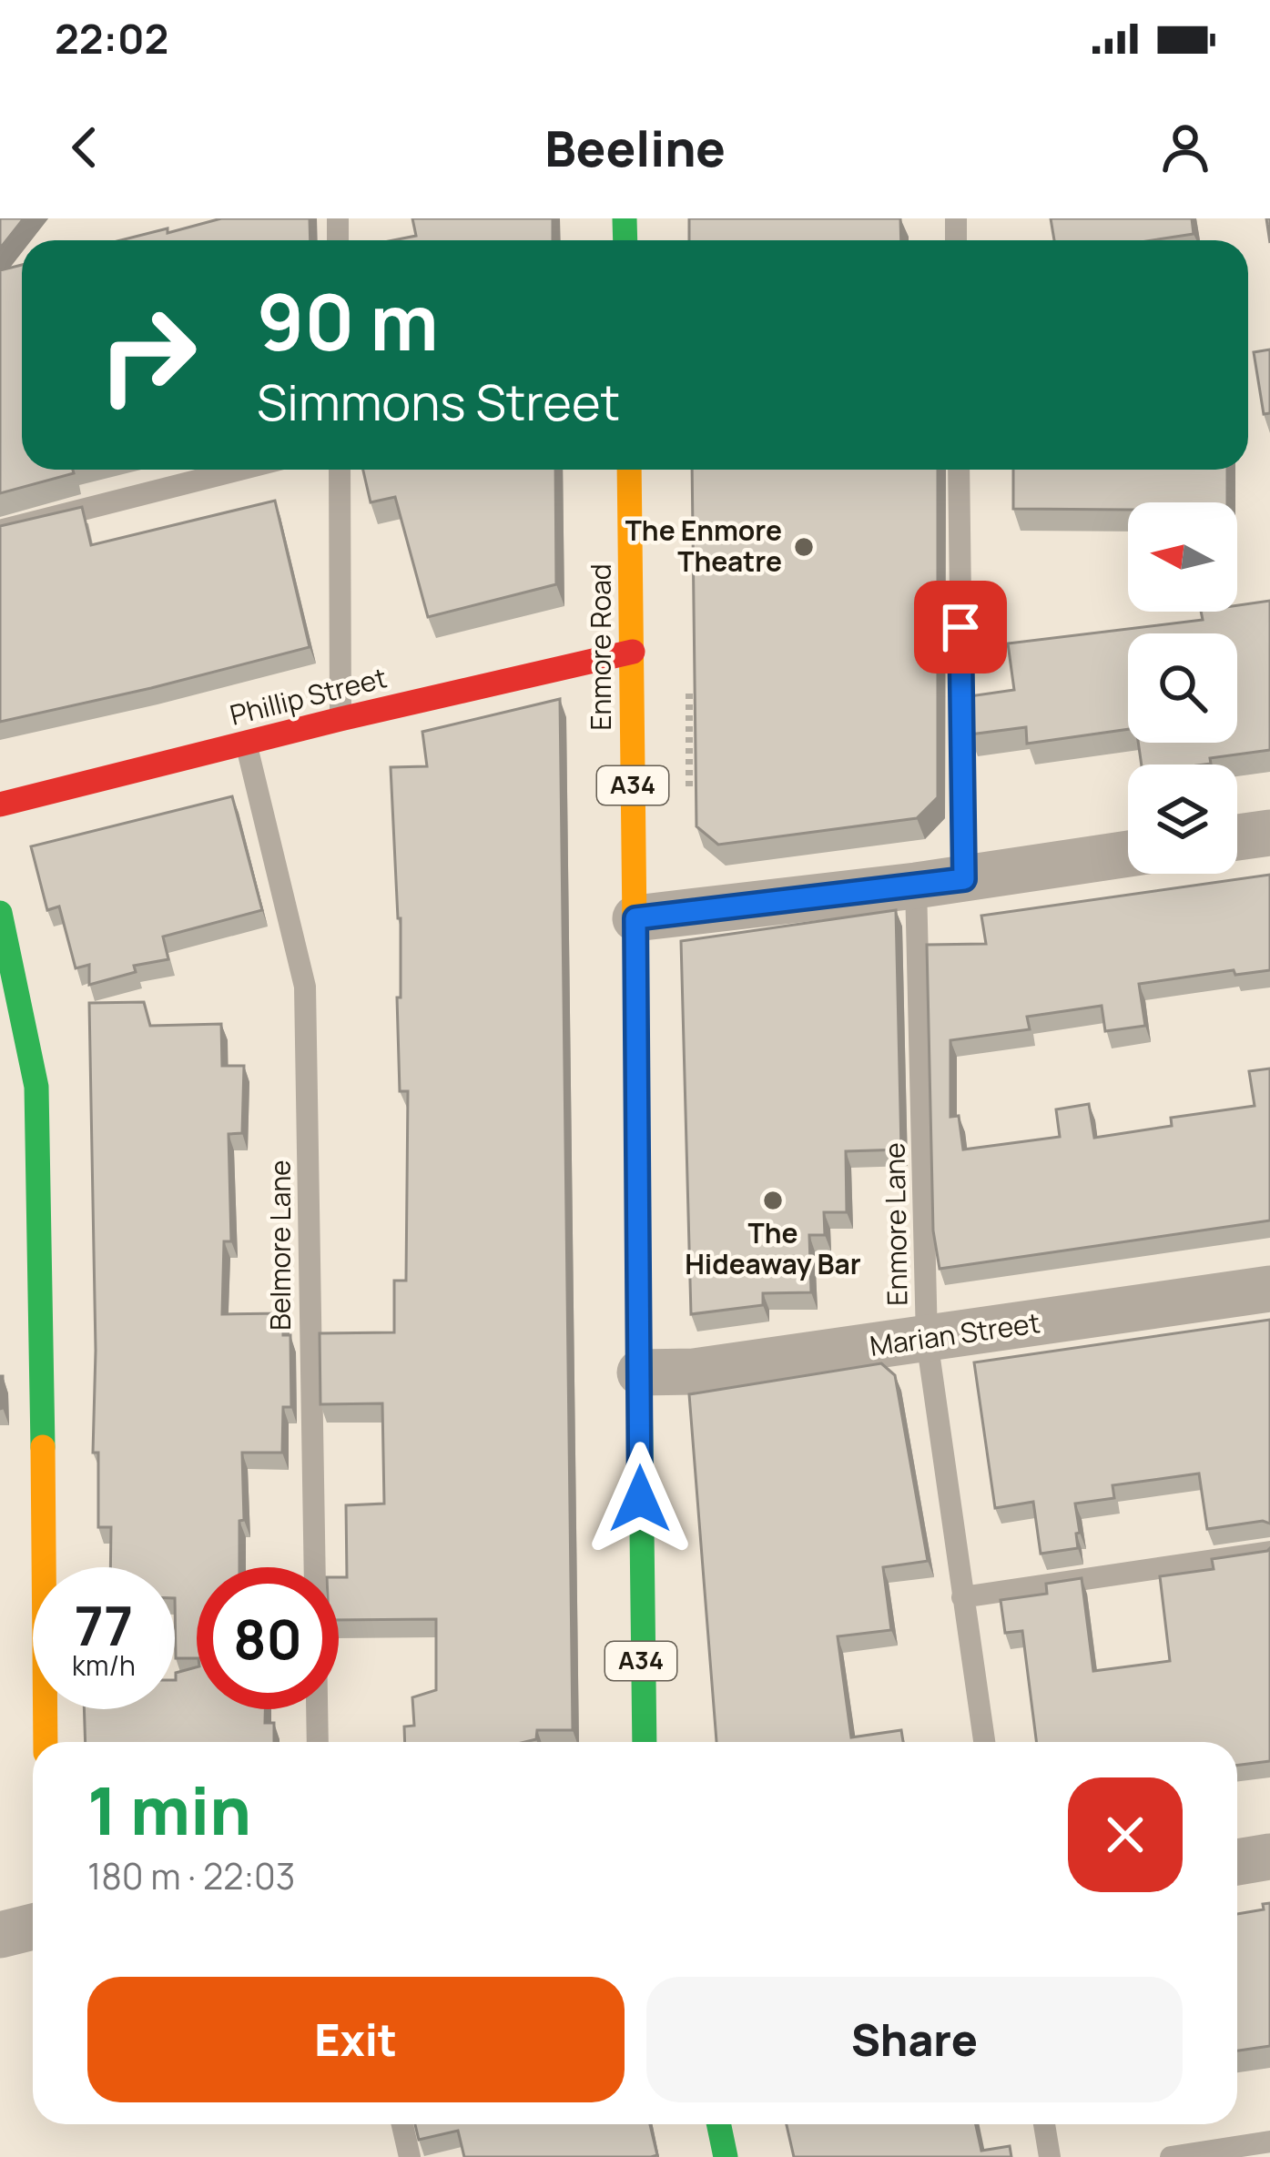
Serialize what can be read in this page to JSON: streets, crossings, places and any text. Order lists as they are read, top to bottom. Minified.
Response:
{"streets":{"main road":["Enmore Road","Phillip Street","A34"],"street":["Marian Street"],"lane":["Enmore Lane","Belmore Lane"]},"crossings":[["Enmore Road","Phillip Street"],["Enmore Road","Marian Street"],["Phillip Street","Belmore Lane"],["Enmore Lane","Marian Street"]],"places":["The Enmore Theatre","The Hideaway Bar"],"north":"left","page":{"status":"22:02","header":"Beeline","turn":["90 m","Simmons Street"],"speed":"77 km/h","limit":"80","heading":["1 min","180 m · 22:03"],"buttons":["Exit","Share"]}}
